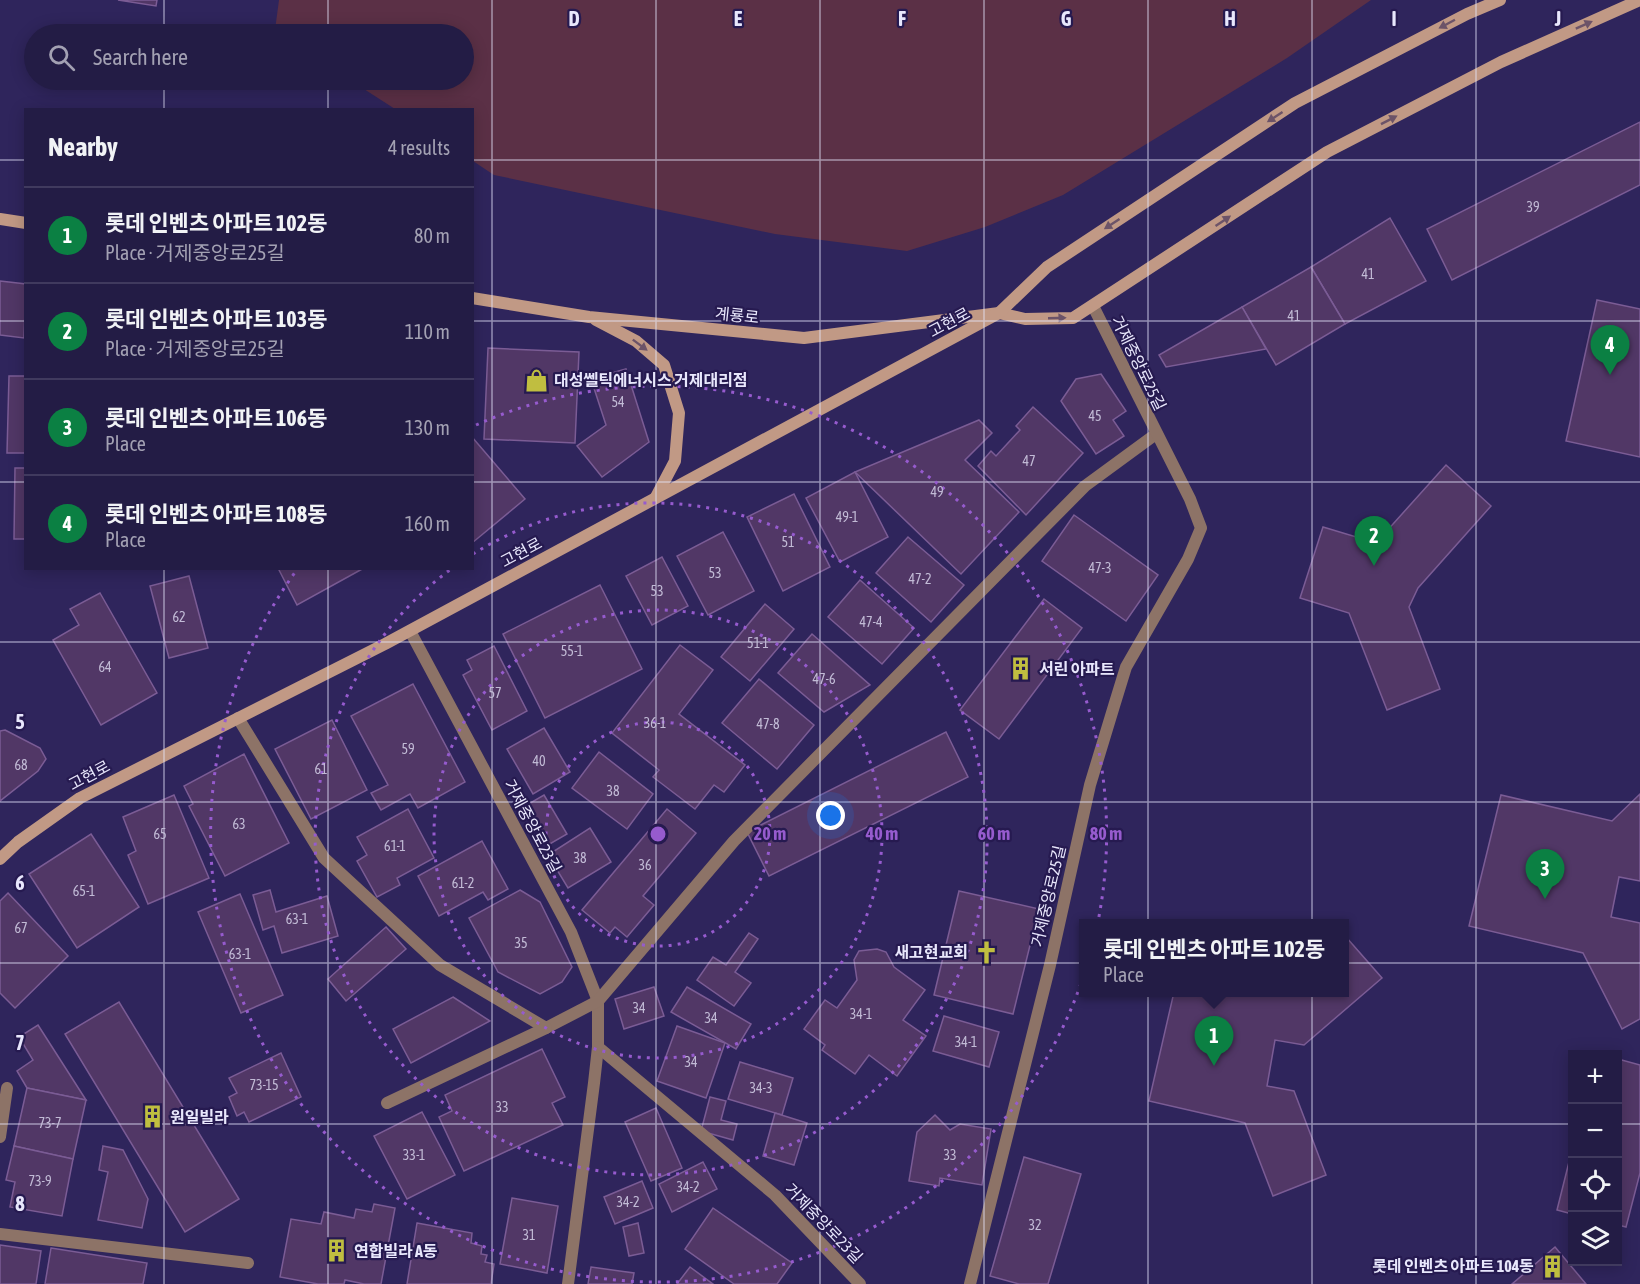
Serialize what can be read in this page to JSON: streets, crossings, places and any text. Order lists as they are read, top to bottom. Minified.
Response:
{"streets":{"street":["계룡로","고현로","거제중앙로25길","거제중앙로23길"]},"crossings":[["계룡로","고현로"],["계룡로","거제중앙로25길"],["고현로","거제중앙로23길"],["거제중앙로25길","거제중앙로23길"]],"one_way":["계룡로"],"places":{"shop":["대성쎌틱에너시스 거제대리점"],"building":["서린 아파트","원일빌라","연합빌라 A동","롯데 인벤츠 아파트 104동"],"church":["새고현교회"]},"house_numbers":["39","41","41","54","45","47","49","49-1","51","47-3","53","47-2","53","62","47-4","51-1","55-1","64","47-6","57","36-1","47-8","59","40","68","61","38","63","65","61-1","38","36","61-2","65-1","63-1","67","35","63-1","34","34-1","34","34-1","34","73-15","34-3","33","73-7","33-1","33","73-9","34-2","34-2","32","31"],"page":{"search":"Search here","heading":["Nearby","4 results"],"list":[{"mark":"1","name":"롯데 인벤츠 아파트 102동","note":"Place · 거제중앙로25길","value":"80 m"},{"mark":"2","name":"롯데 인벤츠 아파트 103동","note":"Place · 거제중앙로25길","value":"110 m"},{"mark":"3","name":"롯데 인벤츠 아파트 106동","note":"Place","value":"130 m"},{"mark":"4","name":"롯데 인벤츠 아파트 108동","note":"Place","value":"160 m"}],"pins":["4","2","3","1"],"popup":["롯데 인벤츠 아파트 102동","Place"],"map_buttons":["+","−"]},"grid":{"columns":["D","E","F","G","H","I","J"],"rows":["5","6","7","8"]},"rings":["20 m","40 m","60 m","80 m"]}
